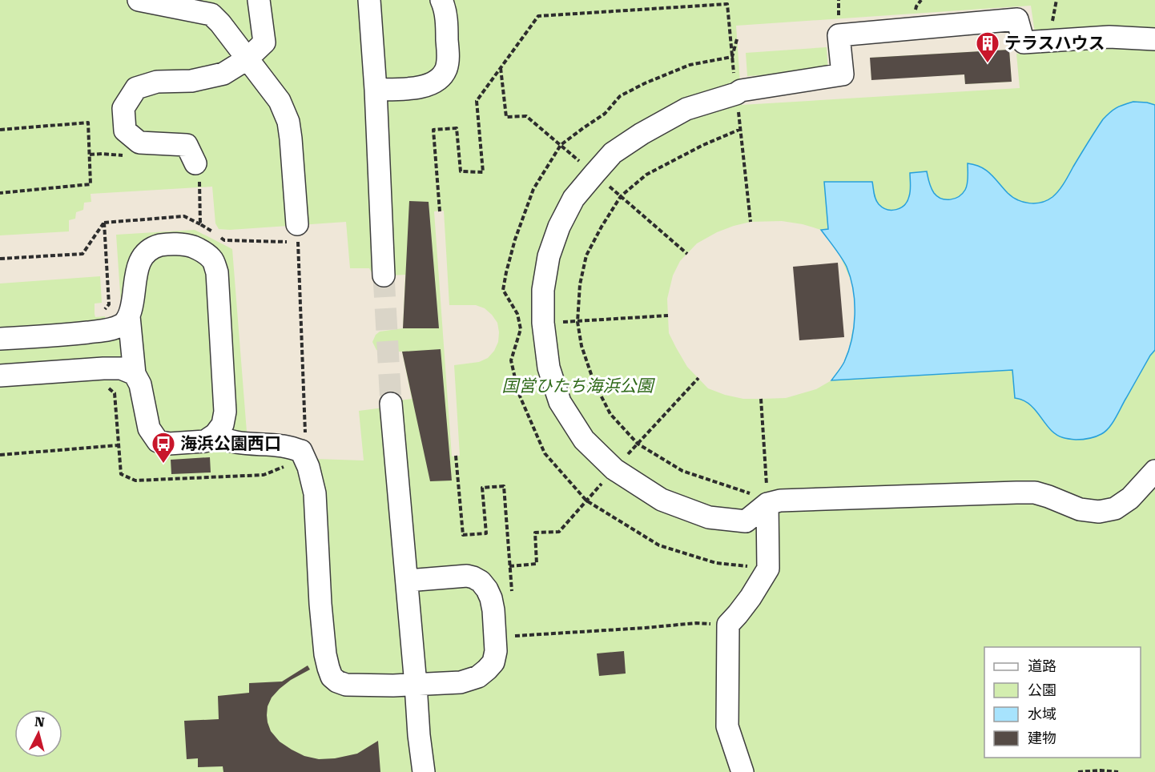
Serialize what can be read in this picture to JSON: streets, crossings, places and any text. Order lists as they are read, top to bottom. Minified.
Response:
{"parks":["国営ひたち海浜公園"],"places":{"building":["テラスハウス"],"bus stop":["海浜公園西口"]},"legend":["道路","公園","水域","建物"],"north":"top"}
